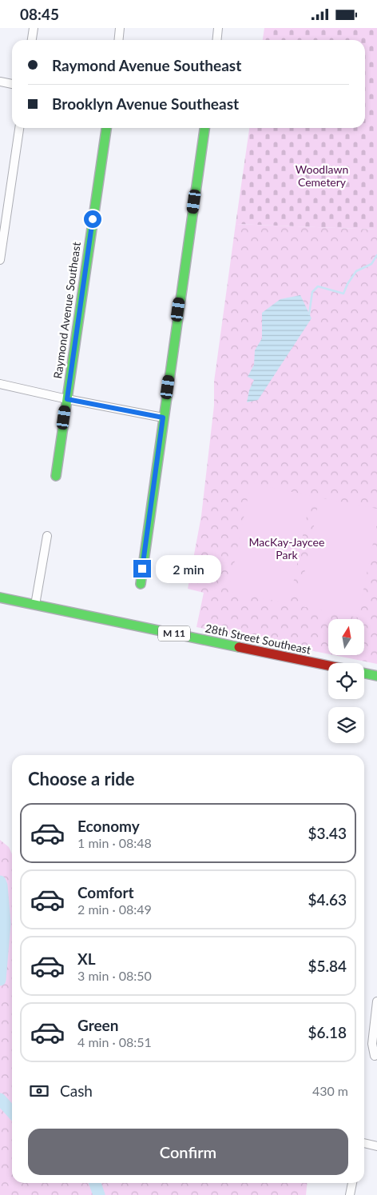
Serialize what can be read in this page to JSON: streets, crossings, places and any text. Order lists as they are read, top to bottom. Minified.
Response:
{"streets":{"street":["Raymond Avenue Southeast","M 11","28th Street Southeast"]},"parks":["Woodlawn Cemetery","MacKay-Jaycee Park"],"north":"top","page":{"status":"08:45","banner":["Raymond Avenue Southeast","Brooklyn Avenue Southeast"],"bubble":"2 min","heading":"Choose a ride","list":[{"name":"Economy","note":"1 min · 08:48","value":"$3.43"},{"name":"Comfort","note":"2 min · 08:49","value":"$4.63"},{"name":"XL","note":"3 min · 08:50","value":"$5.84"},{"name":"Green","note":"4 min · 08:51","value":"$6.18"}],"pay":["Cash","430 m"],"buttons":"Confirm"}}
